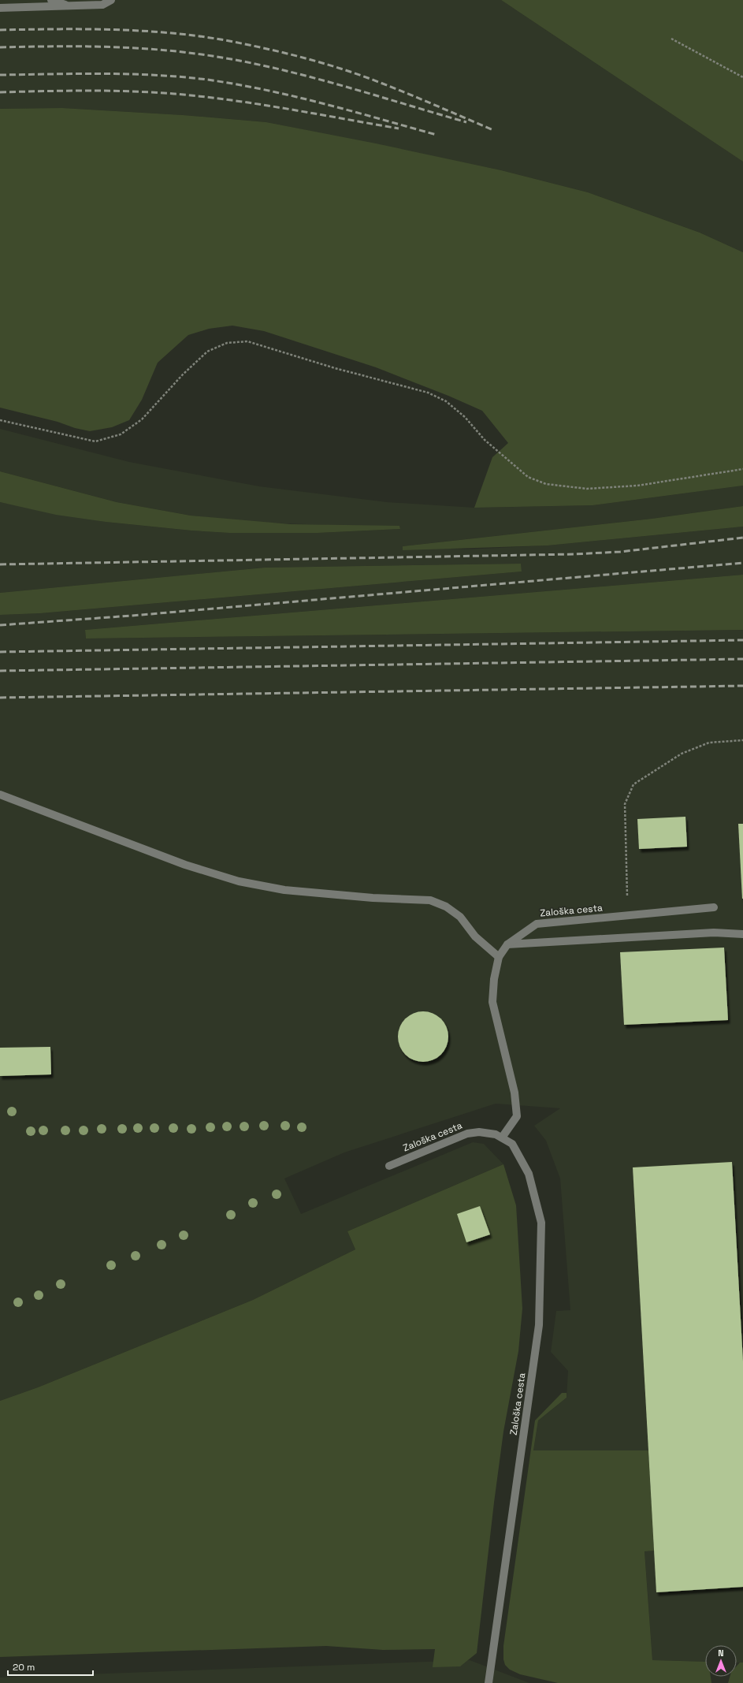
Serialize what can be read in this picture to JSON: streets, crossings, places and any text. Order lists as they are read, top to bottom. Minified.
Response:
{"streets":{"street":["Zaloška cesta"]},"scale_bar":"20 m","north":"top"}
